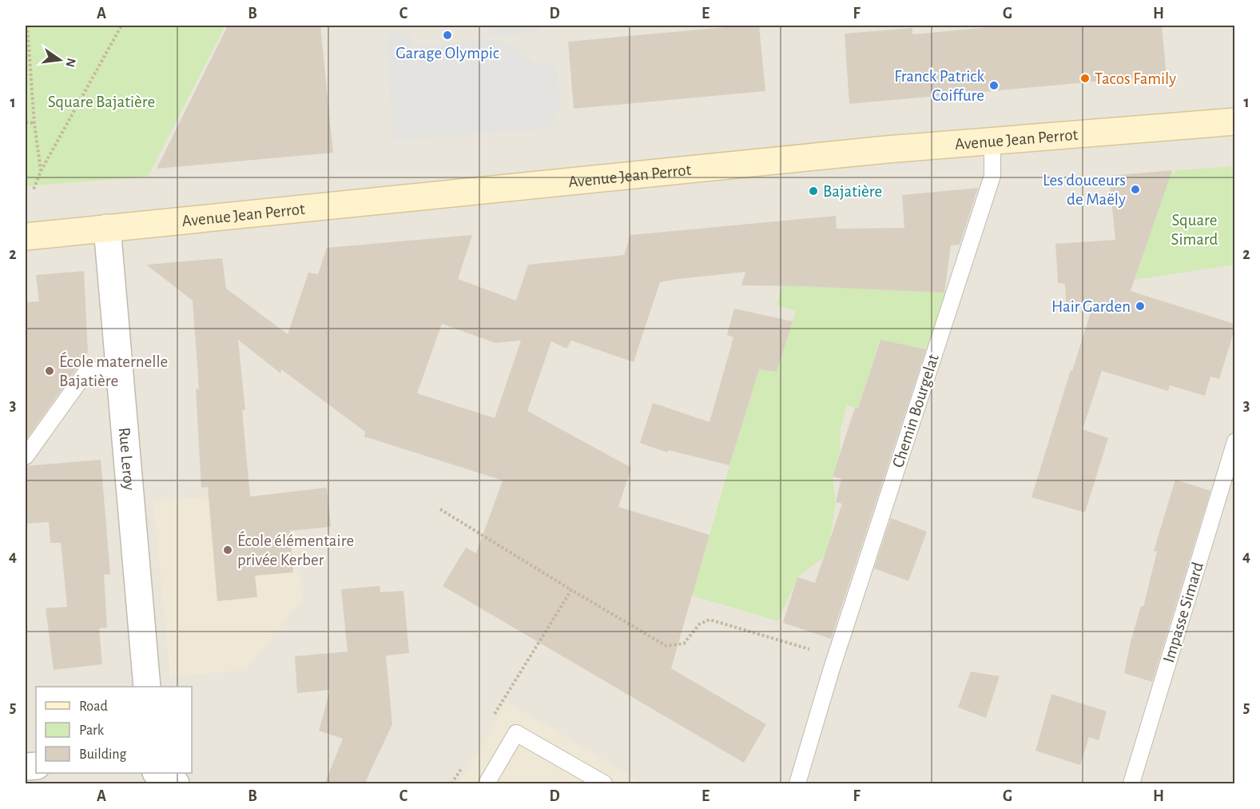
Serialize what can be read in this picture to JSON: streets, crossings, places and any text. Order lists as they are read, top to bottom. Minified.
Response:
{"streets":{"main road":["Avenue Jean Perrot"],"street":["Rue Leroy"],"lane":["Chemin Bourgelat","Impasse Simard"]},"crossings":[["Avenue Jean Perrot","Chemin Bourgelat"],["Avenue Jean Perrot","Rue Leroy"]],"parks":["Square Bajatière","Square Simard"],"places":["Garage Olympic","Tacos Family","Franck Patrick Coiffure","Les douceurs de Maëly","Bajatière","Hair Garden","École maternelle Bajatière","École élémentaire privée Kerber"],"legend":["Road","Park","Building"],"north":"right","grid":{"columns":["A","B","C","D","E","F","G","H"],"rows":["1","2","3","4","5"]}}
